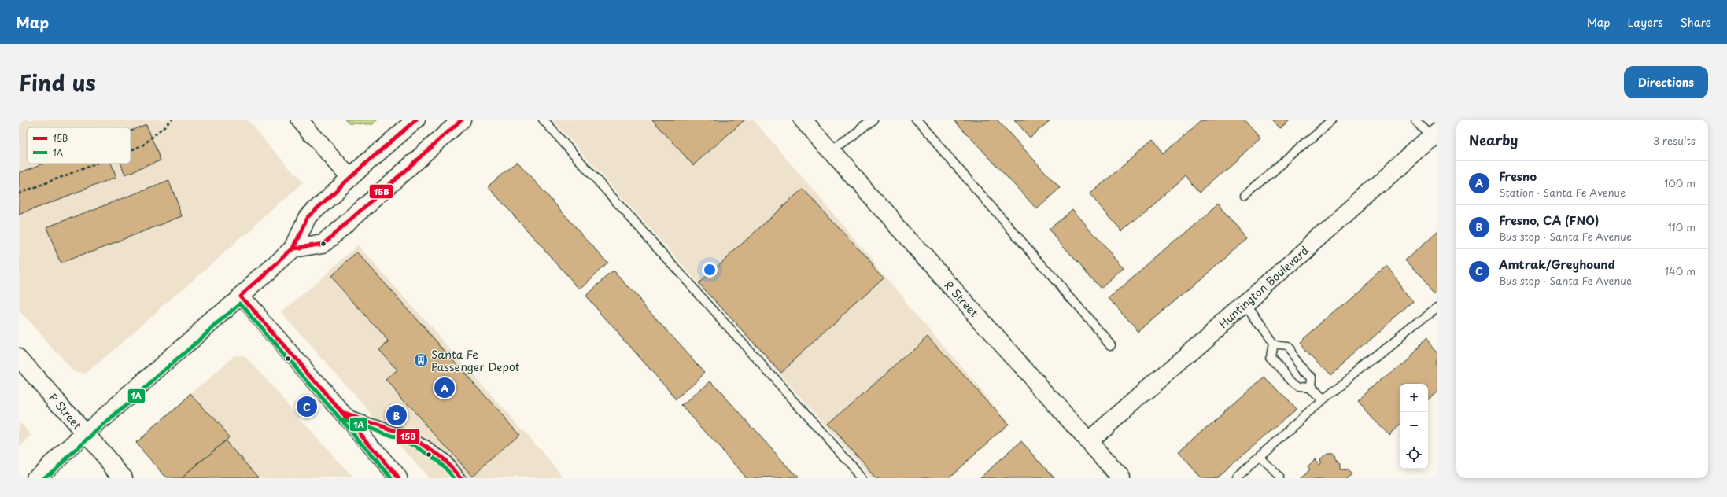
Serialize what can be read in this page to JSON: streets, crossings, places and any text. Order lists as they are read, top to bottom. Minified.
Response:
{"streets":{"street":["Huntington Boulevard","R Street","P Street"]},"crossings":[["Huntington Boulevard","R Street"]],"places":{"building":["Santa Fe Passenger Depot"]},"lines":["transit line 15B","transit line 1A"],"legend":["15B","1A"],"page":{"header":"Map","nav":["Map","Layers","Share"],"title":"Find us","buttons":"Directions","heading":["Nearby","3 results"],"list":[{"mark":"A","name":"Fresno","note":"Station · Santa Fe Avenue","value":"100 m"},{"mark":"B","name":"Fresno, CA (FNO)","note":"Bus stop · Santa Fe Avenue","value":"110 m"},{"mark":"C","name":"Amtrak/Greyhound","note":"Bus stop · Santa Fe Avenue","value":"140 m"}],"pins":["A","C","B"],"map_buttons":["+","−"]}}
